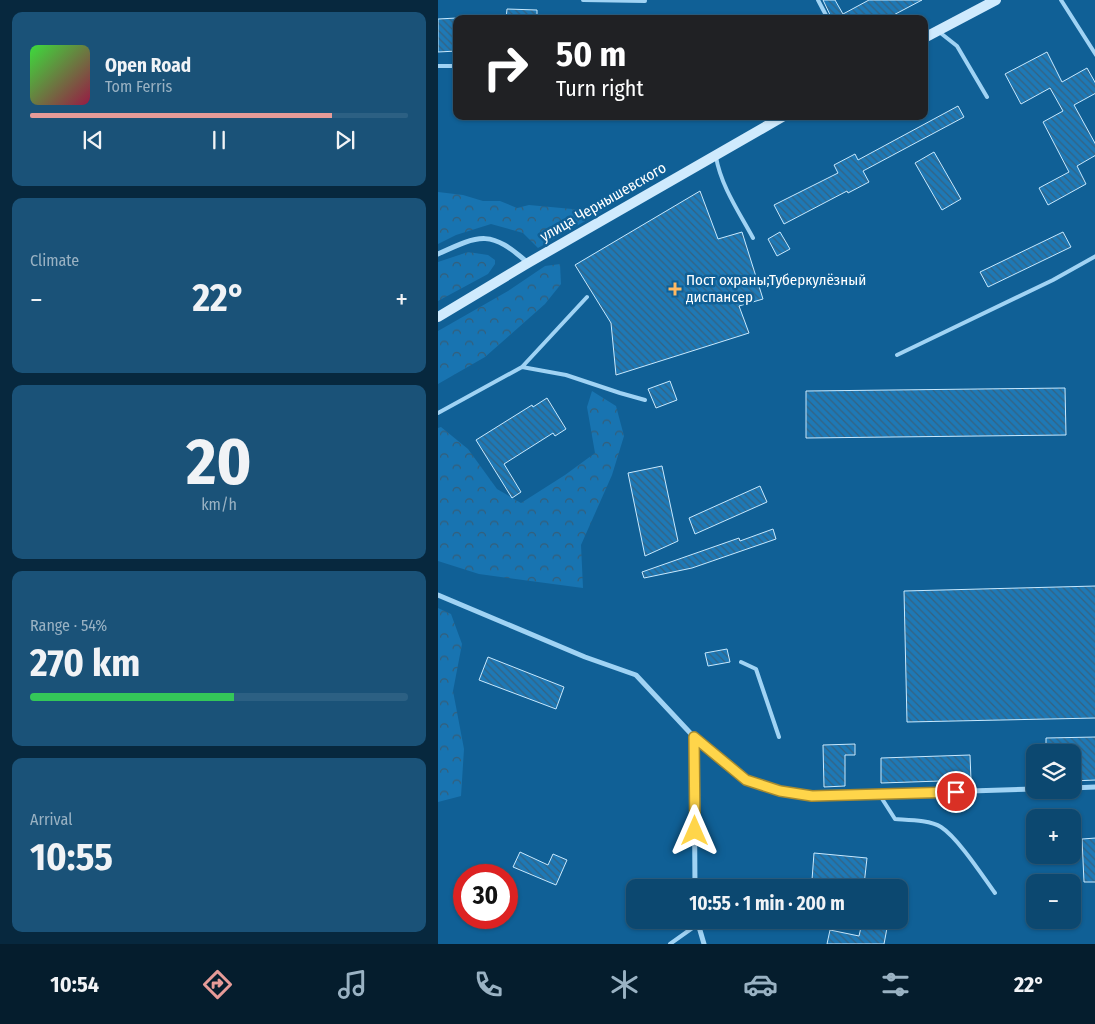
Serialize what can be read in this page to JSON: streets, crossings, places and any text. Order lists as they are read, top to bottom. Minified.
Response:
{"streets":{"main road":["улица Чернышевского"]},"places":{"health":["Пост охраны;Туберкулёзный диспансер"]},"page":{"turn":["50 m","Turn right"],"song":["Open Road","Tom Ferris"],"tile":["Climate",["20","km/h"],["Range · 54%","270 km"],["Arrival","10:55"]],"heat":["−","22°","+"],"map_buttons":["+","−"],"limit":"30","trip":"10:55 · 1 min · 200 m","tabs":["10:54","22°"]}}
